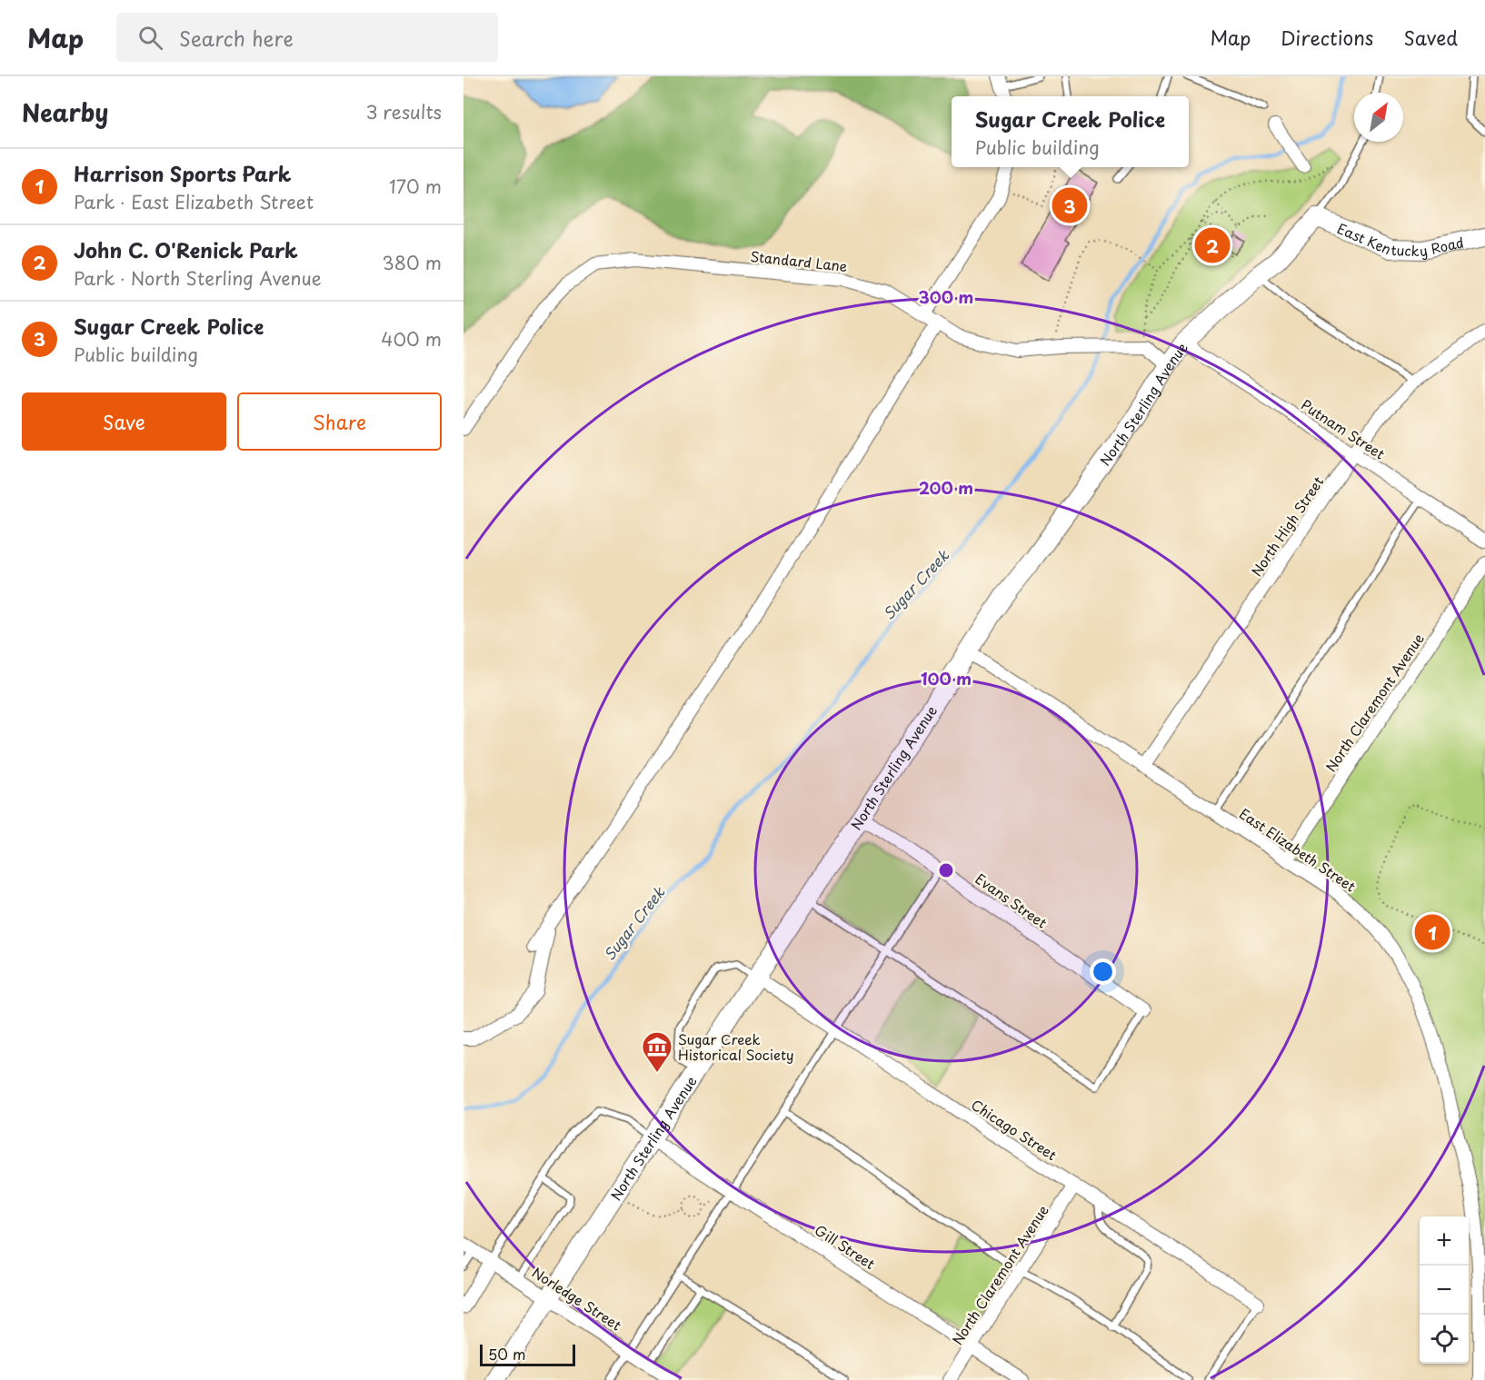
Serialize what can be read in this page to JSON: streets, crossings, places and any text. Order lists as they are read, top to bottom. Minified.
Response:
{"streets":{"main road":["East Kentucky Road","North Sterling Avenue"],"street":["Standard Lane","Putnam Street","North High Street","North Claremont Avenue","East Elizabeth Street","Evans Street","Chicago Street","Gill Street","Norledge Street"]},"crossings":[["East Kentucky Road","North Sterling Avenue"],["Standard Lane","North Sterling Avenue"],["North Sterling Avenue","Putnam Street"],["North Sterling Avenue","East Elizabeth Street"],["North Sterling Avenue","Evans Street"],["North Sterling Avenue","Chicago Street"],["North Sterling Avenue","Gill Street"],["North Sterling Avenue","Norledge Street"],["Putnam Street","North High Street"],["North High Street","East Elizabeth Street"],["North Claremont Avenue","East Elizabeth Street"],["North Claremont Avenue","Chicago Street"],["North Claremont Avenue","Gill Street"]],"water":["Sugar Creek"],"places":{"museum":["Sugar Creek Historical Society"]},"scale_bar":"50 m","north":"top right","page":{"header":"Map","search":"Search here","nav":["Map","Directions","Saved"],"heading":["Nearby","3 results"],"popup":["Sugar Creek Police","Public building"],"list":[{"mark":"1","name":"Harrison Sports Park","note":"Park · East Elizabeth Street","value":"170 m"},{"mark":"2","name":"John C. O'Renick Park","note":"Park · North Sterling Avenue","value":"380 m"},{"mark":"3","name":"Sugar Creek Police","note":"Public building","value":"400 m"}],"pins":["3","2","1"],"buttons":["Save","Share"],"map_buttons":["+","−"],"scale":"50 m"},"rings":["300 m","200 m","100 m"]}
